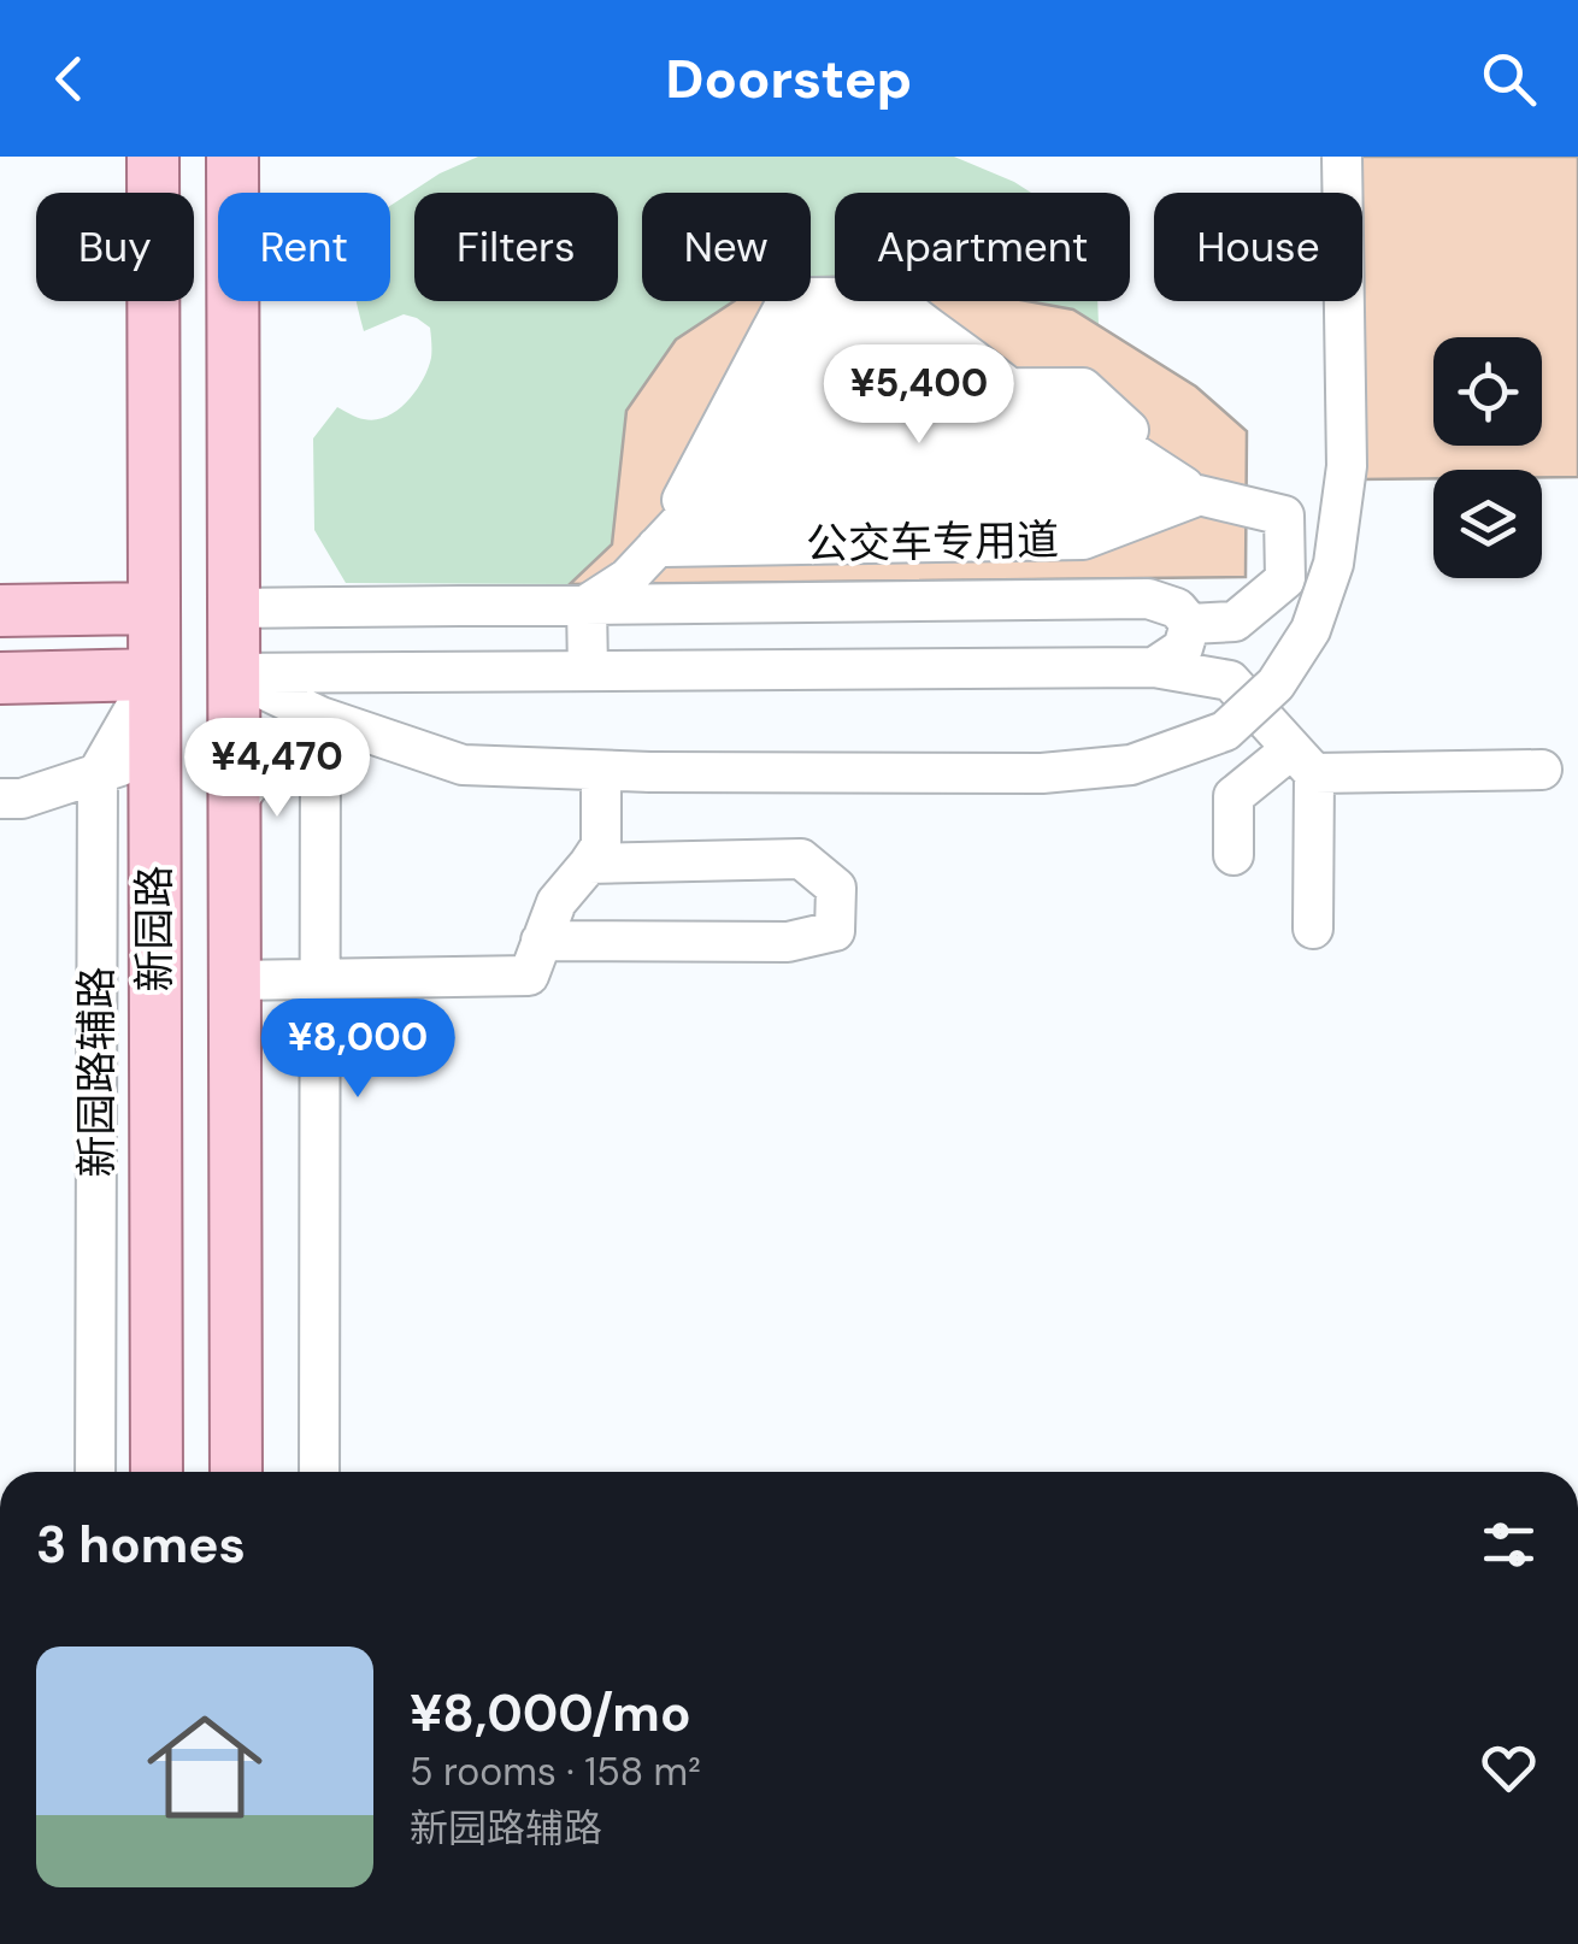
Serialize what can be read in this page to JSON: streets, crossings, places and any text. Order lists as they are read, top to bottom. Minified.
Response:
{"streets":{"main road":["新园路"],"street":["公交车专用道","新园路辅路"]},"page":{"header":"Doorstep","chip":["Buy","Rent","Filters","New","Apartment","House"],"price":["¥5,400","¥4,470","¥8,000"],"heading":"3 homes","list":[{"name":"¥8,000/mo","note":"5 rooms · 158 m² · 新园路辅路"}]}}
